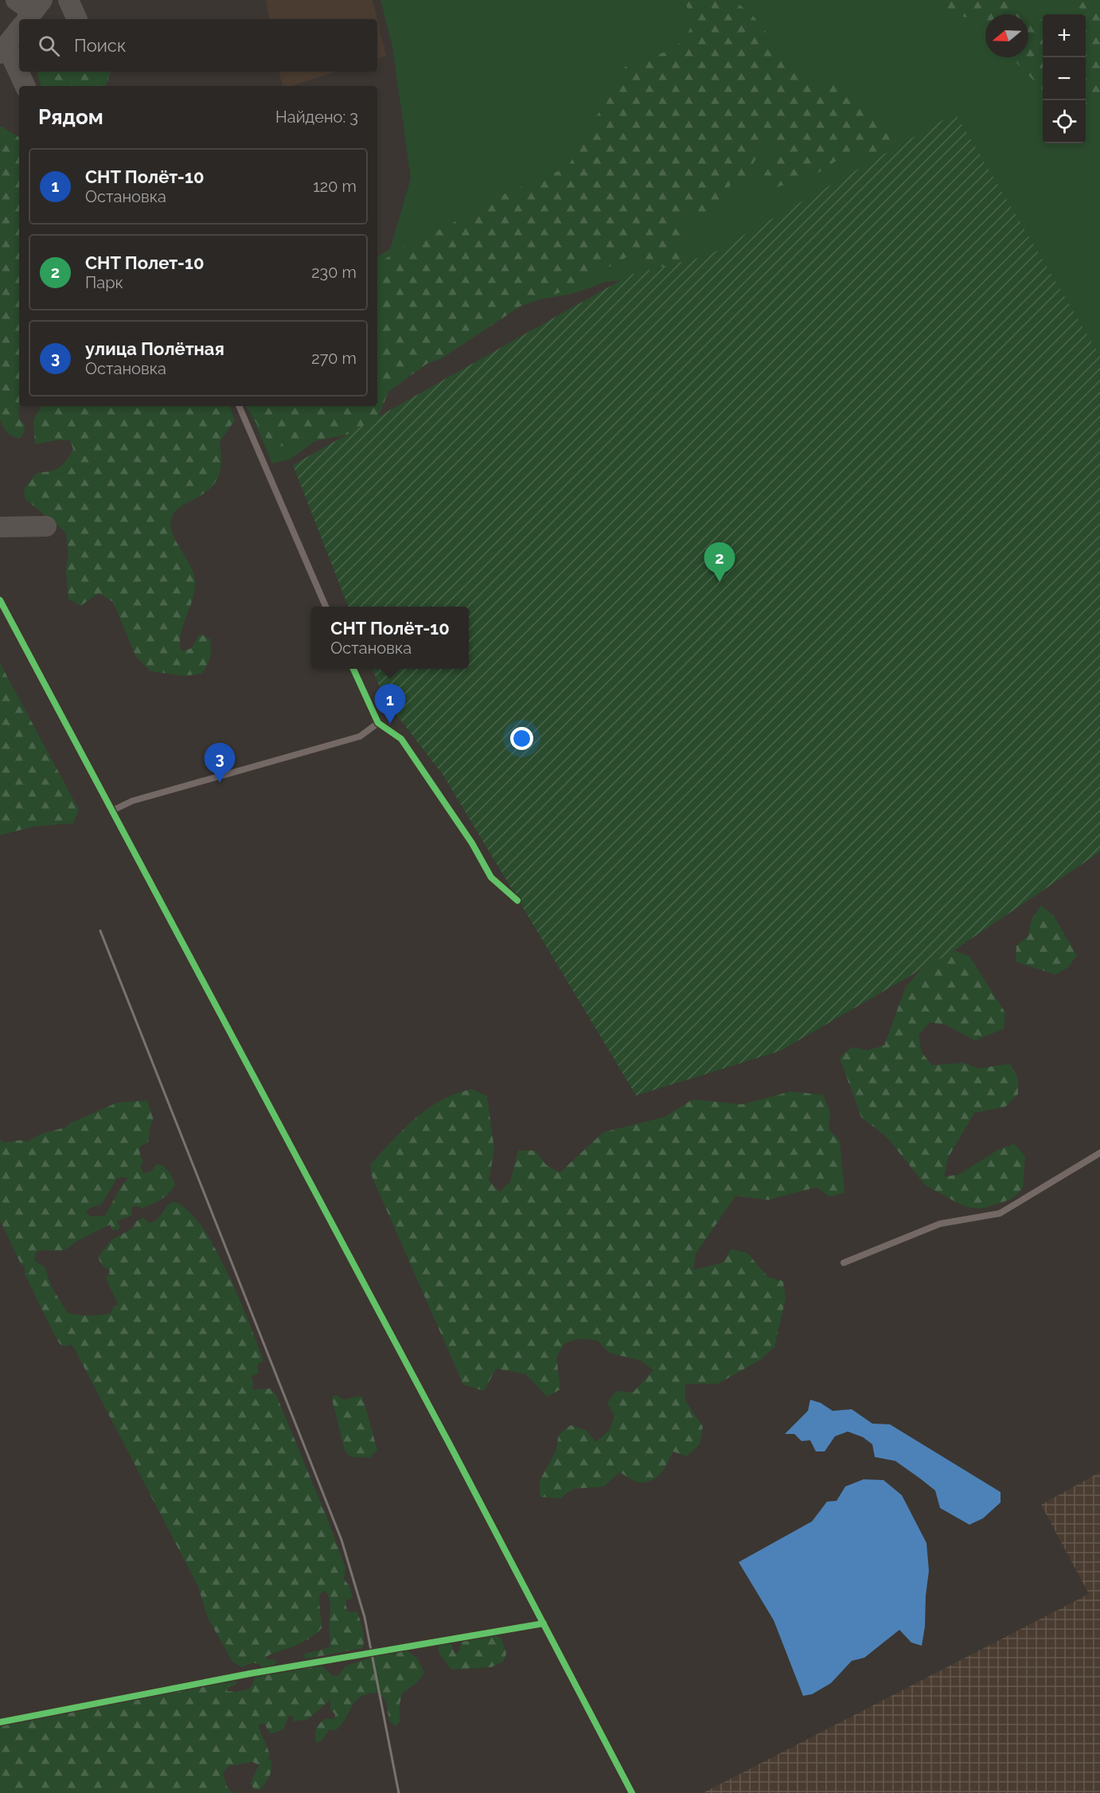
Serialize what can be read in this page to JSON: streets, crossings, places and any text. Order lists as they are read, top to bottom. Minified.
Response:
{"north":"left","page":{"map_buttons":["+","−"],"search":"Поиск","heading":["Рядом","Найдено: 3"],"list":[{"mark":"1","name":"СНТ Полёт-10","note":"Остановка","value":"120 m"},{"mark":"2","name":"СНТ Полет-10","note":"Парк","value":"230 m"},{"mark":"3","name":"улица Полётная","note":"Остановка","value":"270 m"}],"pins":["2","1","3"],"popup":["СНТ Полёт-10","Остановка"]}}
